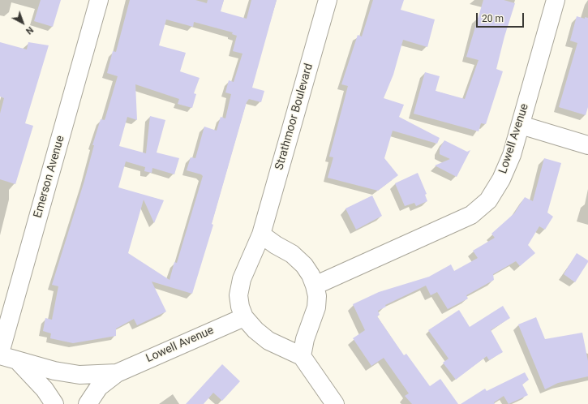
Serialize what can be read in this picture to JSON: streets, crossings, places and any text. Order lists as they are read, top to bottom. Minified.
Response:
{"streets":{"street":["Strathmoor Boulevard","Lowell Avenue","Emerson Avenue"]},"crossings":[["Lowell Avenue","Emerson Avenue"]],"scale_bar":"20 m","north":"bottom right"}
